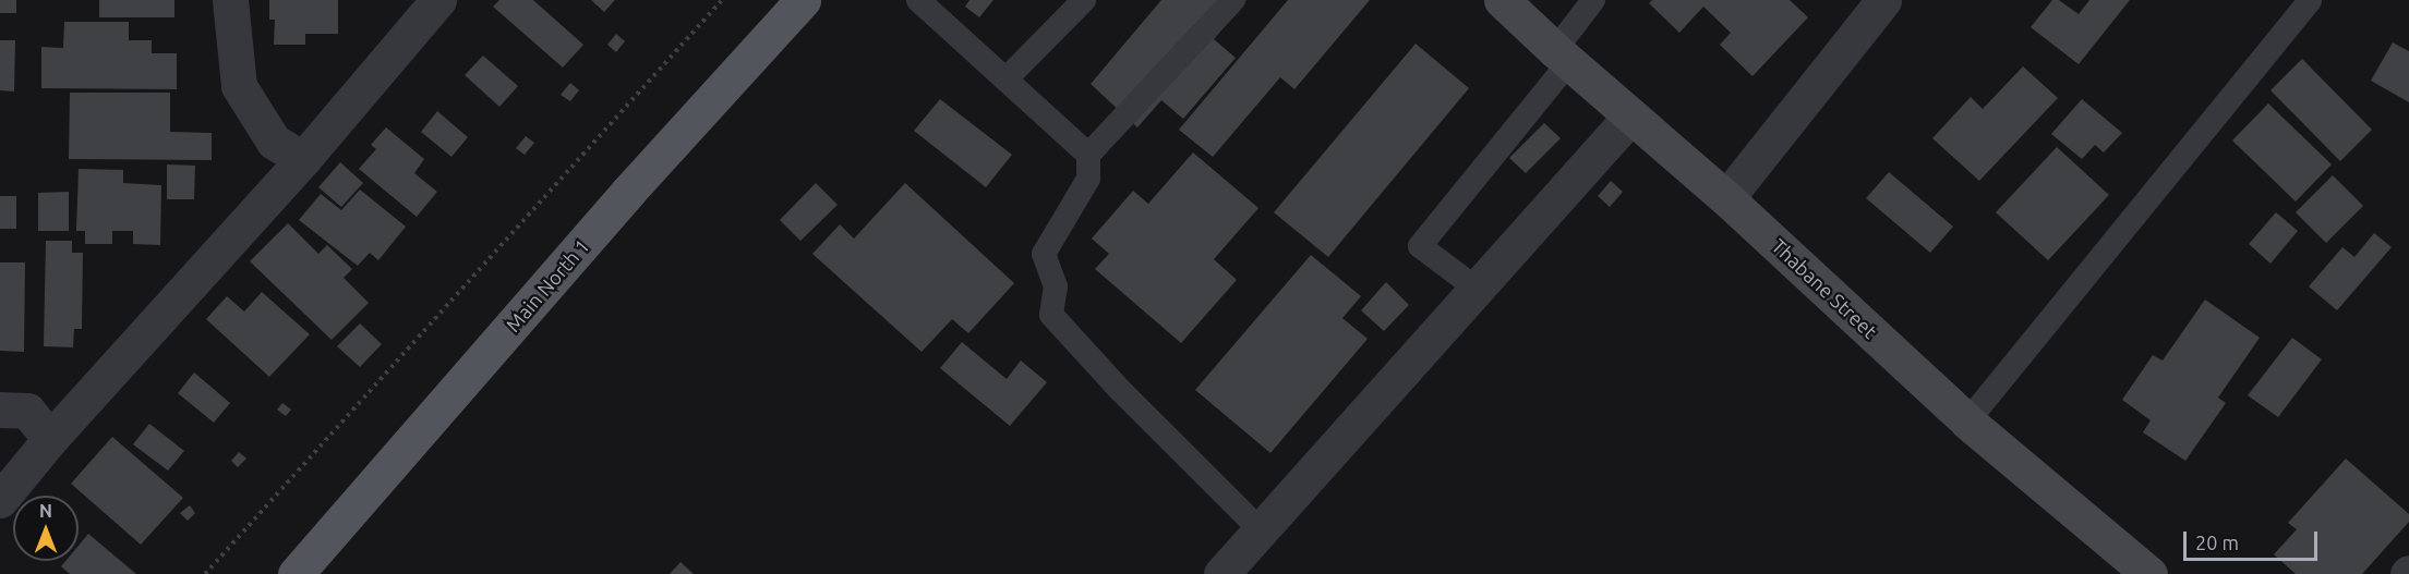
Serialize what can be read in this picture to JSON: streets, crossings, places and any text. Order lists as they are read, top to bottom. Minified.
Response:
{"streets":{"main road":["Main North 1"],"street":["Thabane Street"]},"scale_bar":"20 m","north":"top"}
